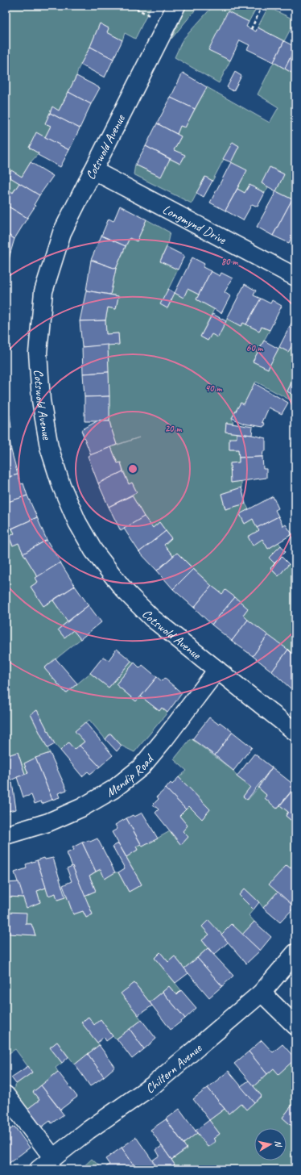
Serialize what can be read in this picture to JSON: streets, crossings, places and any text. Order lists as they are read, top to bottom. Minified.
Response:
{"streets":{"street":["Cotswold Avenue","Longmynd Drive","Mendip Road","Chiltern Avenue"]},"crossings":[["Cotswold Avenue","Longmynd Drive"],["Cotswold Avenue","Mendip Road"]],"north":"right","rings":["80 m","60 m","40 m","20 m"]}
